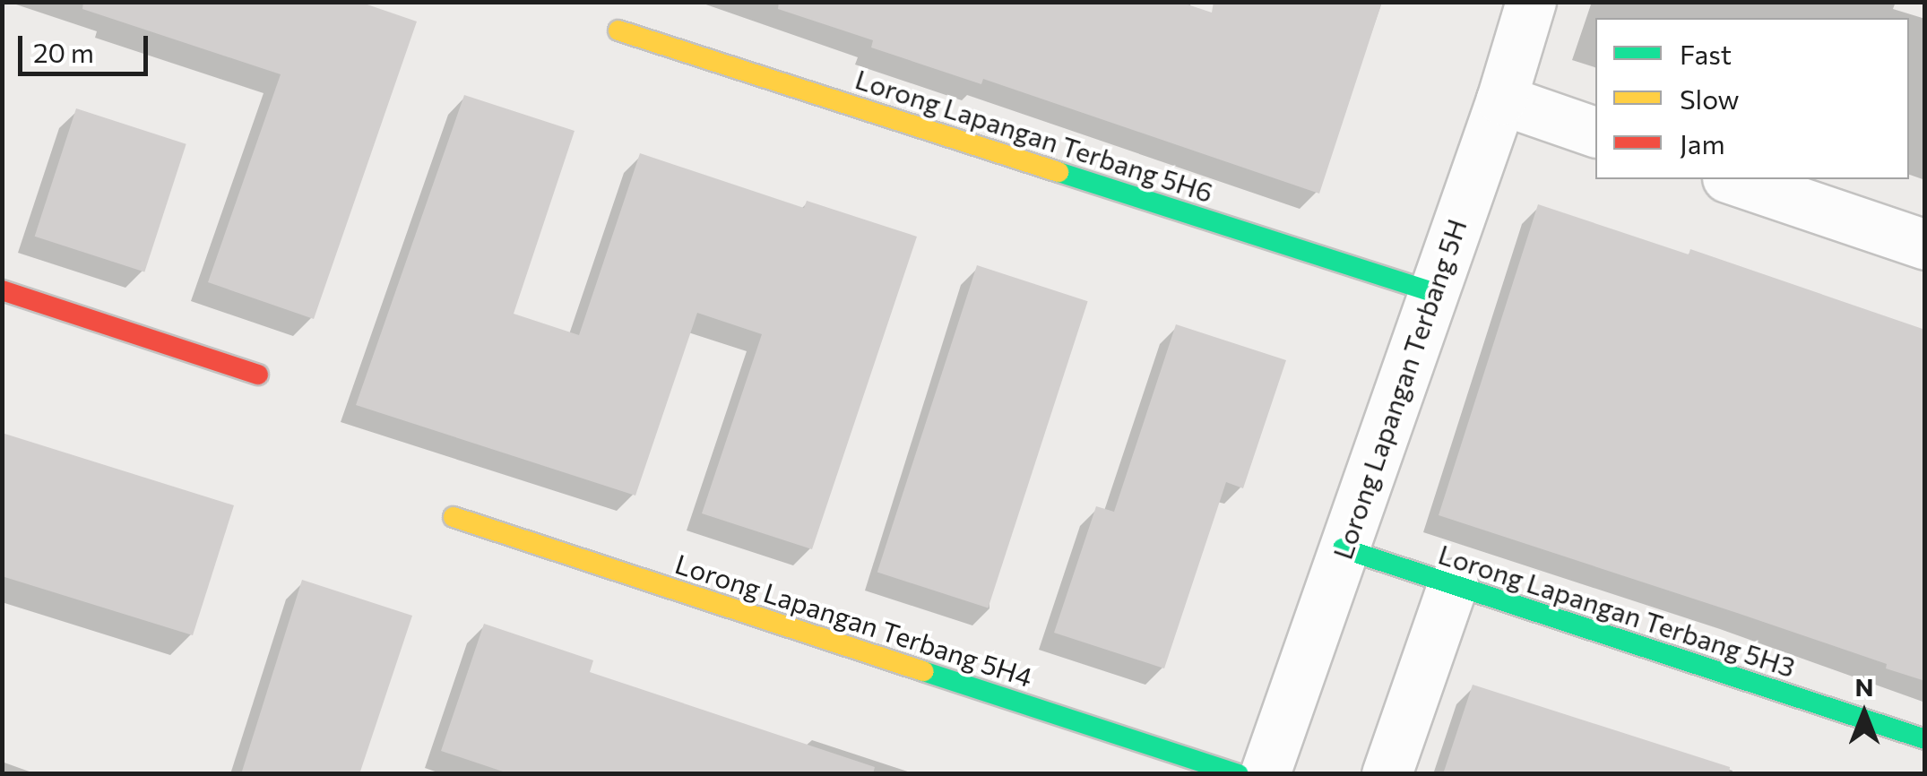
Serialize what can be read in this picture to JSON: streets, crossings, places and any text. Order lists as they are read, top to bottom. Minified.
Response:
{"streets":{"street":["Lorong Lapangan Terbang 5H6","Lorong Lapangan Terbang 5H","Lorong Lapangan Terbang 5H3","Lorong Lapangan Terbang 5H4"]},"crossings":[["Lorong Lapangan Terbang 5H6","Lorong Lapangan Terbang 5H"],["Lorong Lapangan Terbang 5H","Lorong Lapangan Terbang 5H3"]],"legend":["Fast","Slow","Jam"],"scale_bar":"20 m","north":"top"}
